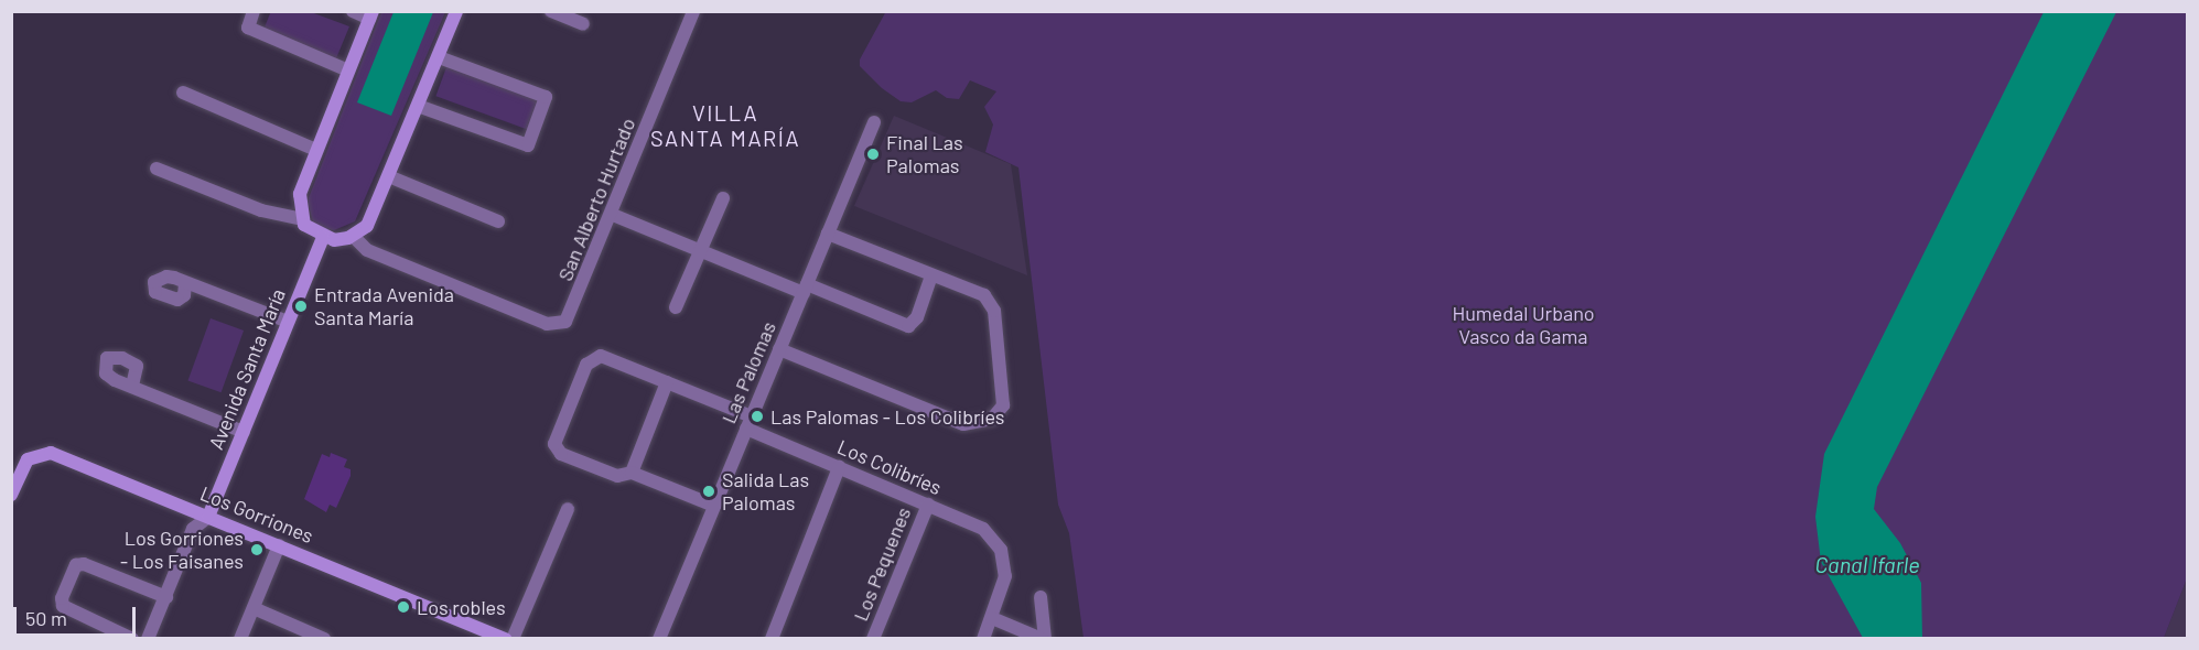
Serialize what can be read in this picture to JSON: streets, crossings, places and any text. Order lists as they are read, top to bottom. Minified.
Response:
{"streets":{"street":["San Alberto Hurtado","Avenida Santa María","Las Palomas","Los Colibríes","Los Gorriones","Los Pequenes"]},"crossings":[["Avenida Santa María","Los Gorriones"],["Las Palomas","Los Colibríes"],["Los Colibríes","Los Pequenes"]],"districts":["VILLA SANTA MARÍA"],"water":["Canal Ifarle"],"parks":["Humedal Urbano Vasco da Gama"],"places":["Final Las Palomas","Entrada Avenida Santa María","Las Palomas - Los Colibríes","Salida Las Palomas","Los Gorriones - Los Faisanes","Los robles"],"scale_bar":"50 m"}
